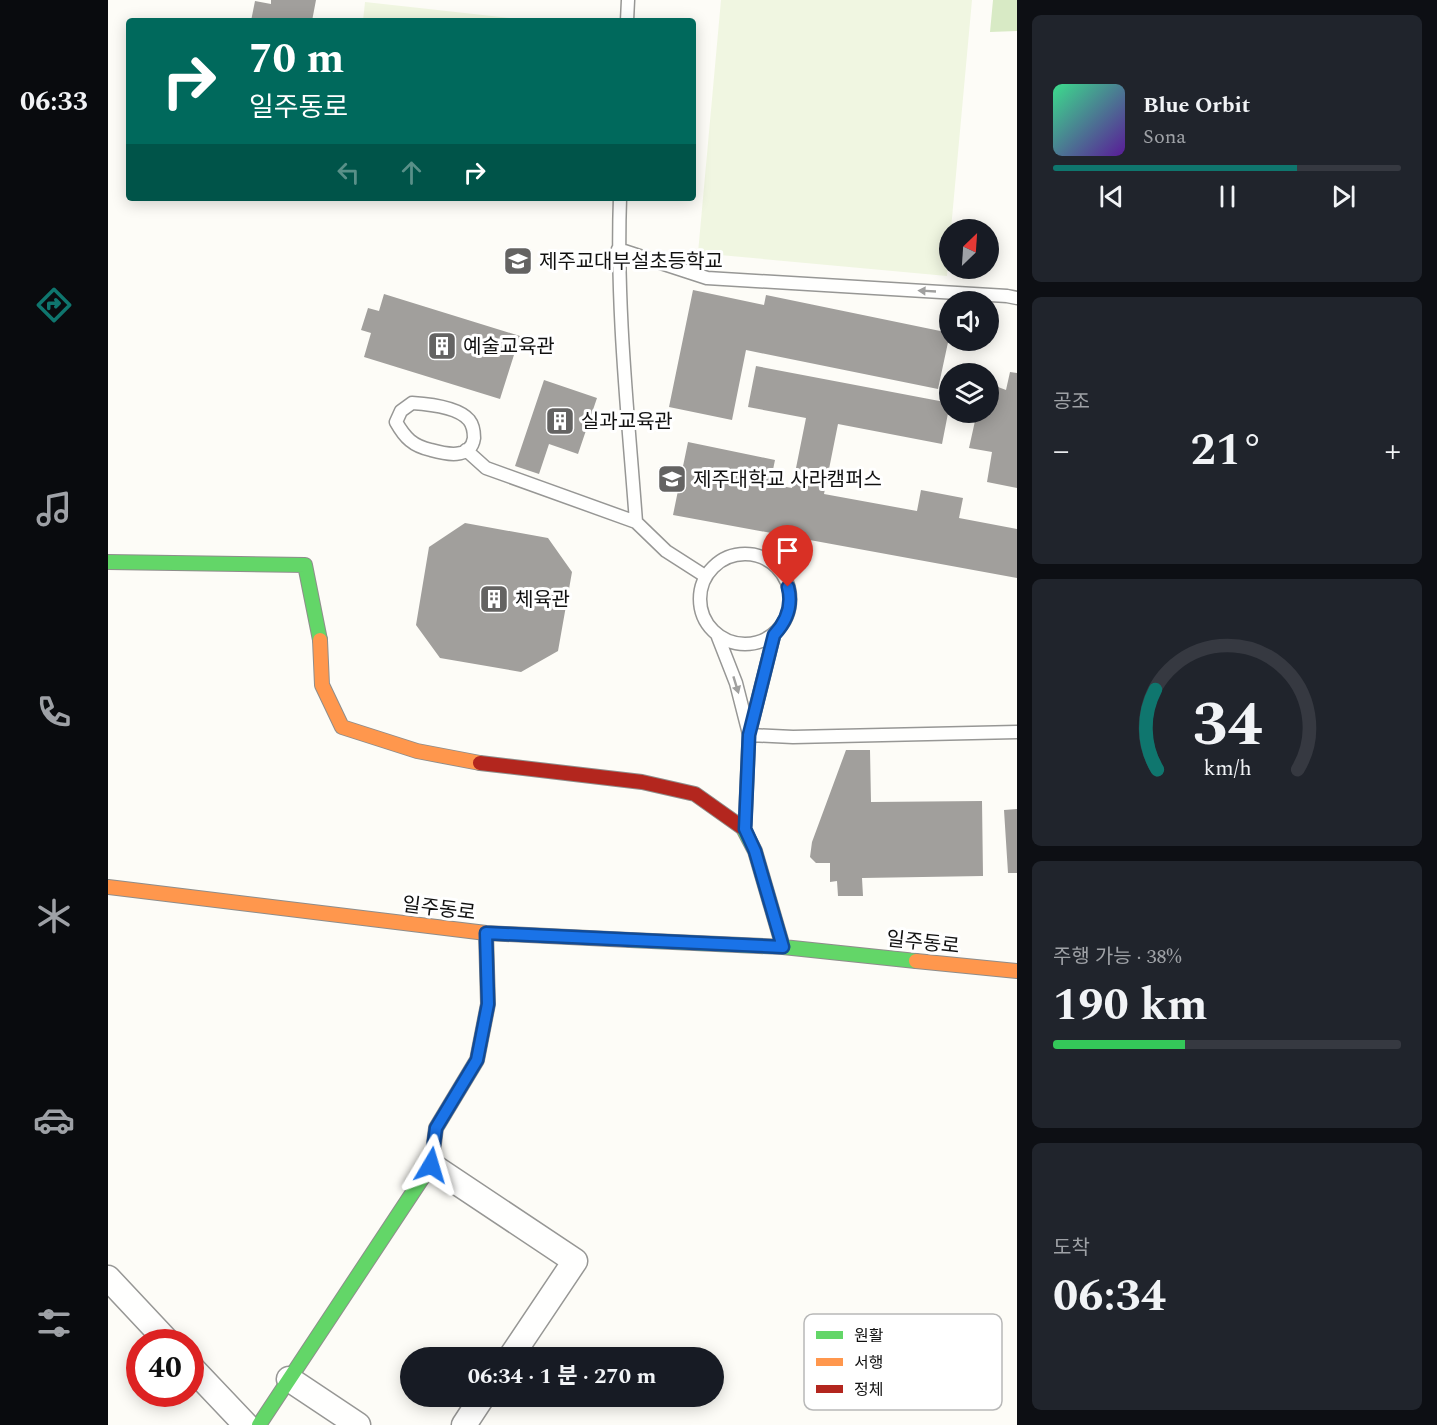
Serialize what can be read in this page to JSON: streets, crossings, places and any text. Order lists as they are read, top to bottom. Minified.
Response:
{"streets":{"street":["일주동로"]},"places":{"school or university":["제주교대부설초등학교","제주대학교 사라캠퍼스"],"building":["예술교육관","실과교육관","체육관"]},"legend":["원활","서행","정체"],"north":"top right","page":{"tabs":"06:33","turn":["70 m","일주동로"],"song":["Blue Orbit","Sona"],"tile":["공조",["주행 가능 · 38%","190 km"],["도착","06:34"]],"heat":["−","21°","+"],"limit":"40","trip":"06:34 · 1 분 · 270 m","gauge":["34","km/h"]}}
